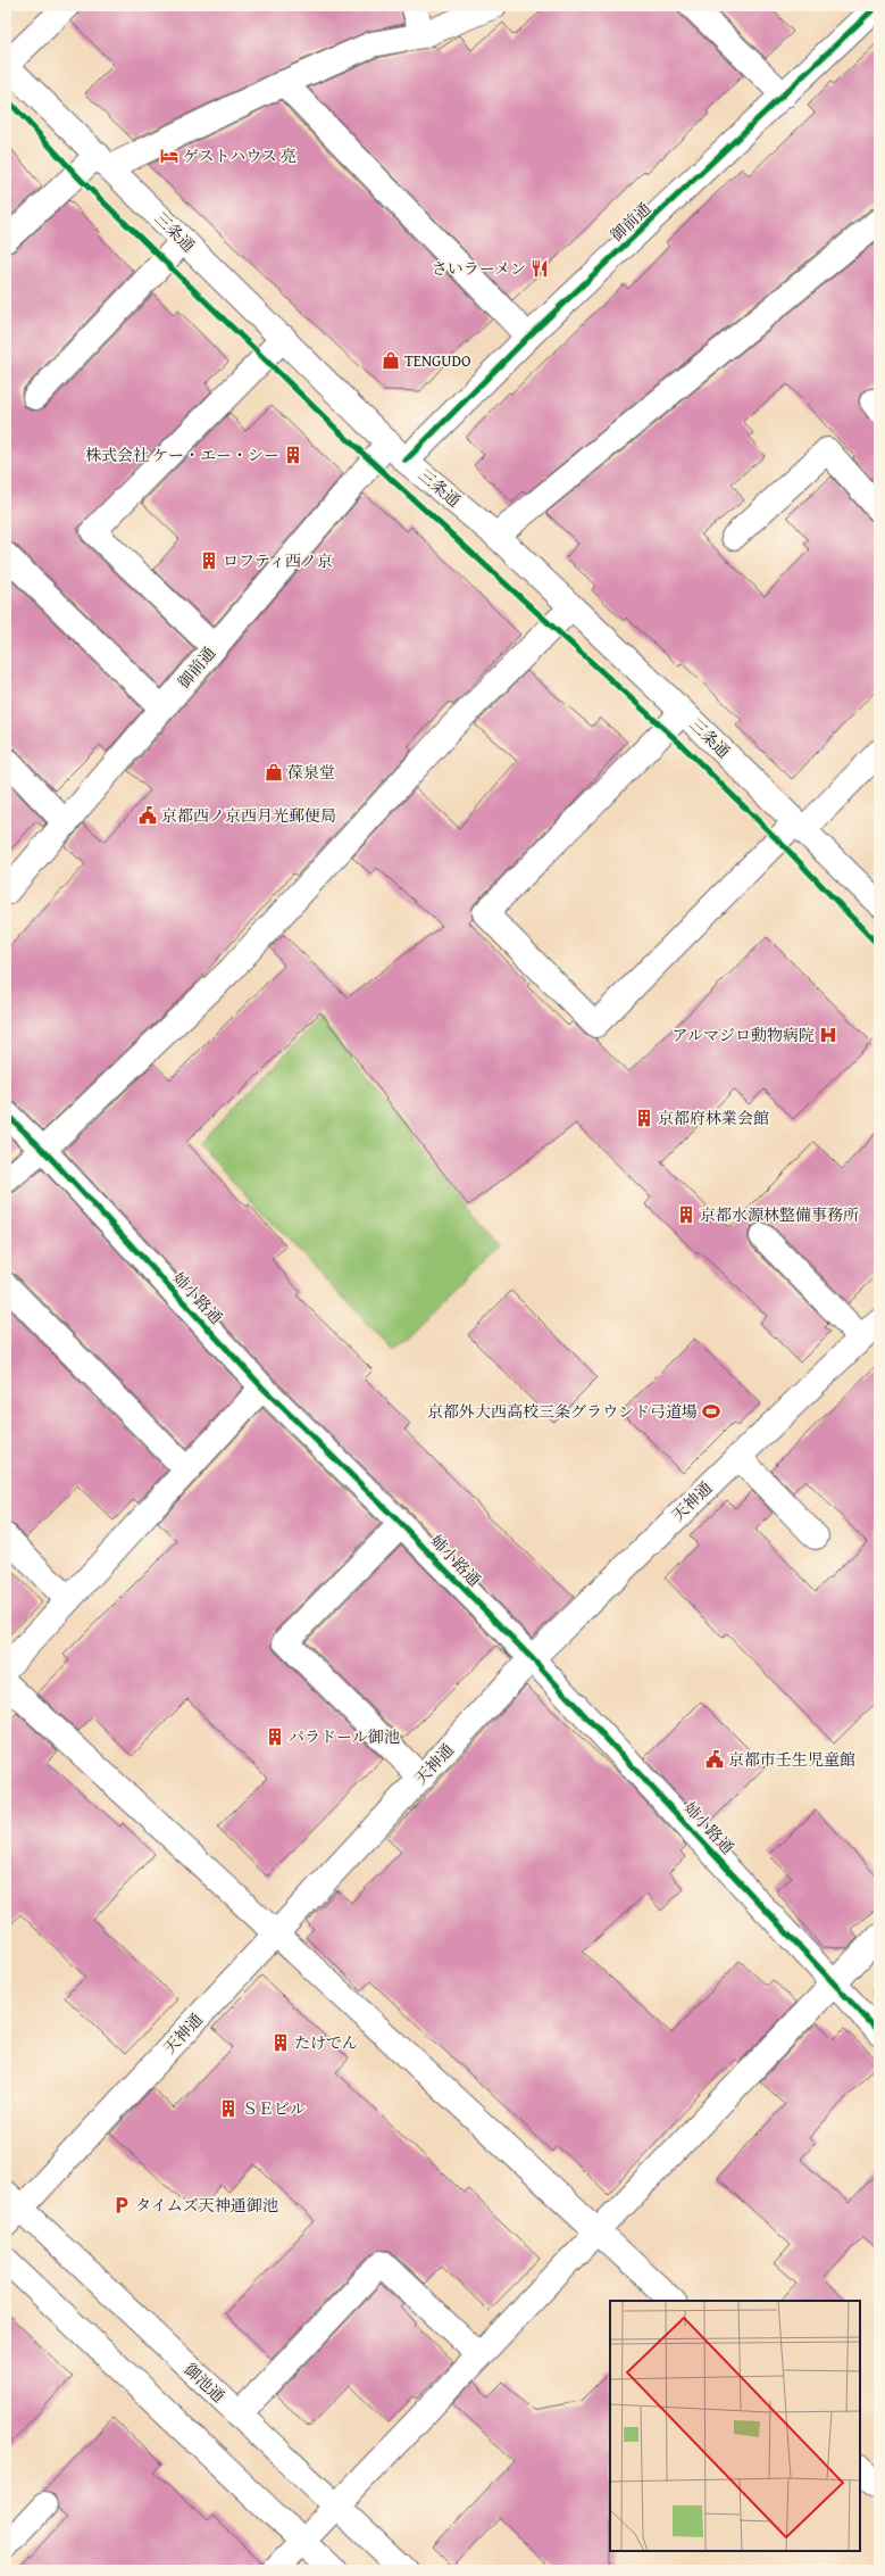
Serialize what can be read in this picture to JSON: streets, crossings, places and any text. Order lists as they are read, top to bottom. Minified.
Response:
{"streets":{"street":["御前通","三条通","姉小路通","天神通","御池通"]},"crossings":[["御前通","三条通"],["姉小路通","天神通"],["天神通","御池通"]],"places":{"hotel":["ゲストハウス 亮"],"restaurant":["さいラーメン"],"shop":["TENGUDO","葆泉堂"],"building":["株式会社 ケー・エー・シー","ロフティ西ノ京","京都府林業会館","京都水源林整備事務所","パラドール御池","たけでん","ＳＥビル"],"public building":["京都西ノ京西月光郵便局","京都市壬生児童館"],"hospital":["アルマジロ動物病院"],"sports":["京都外大西高校三条グラウンド弓道場"],"parking":["タイムズ天神通御池"]}}
